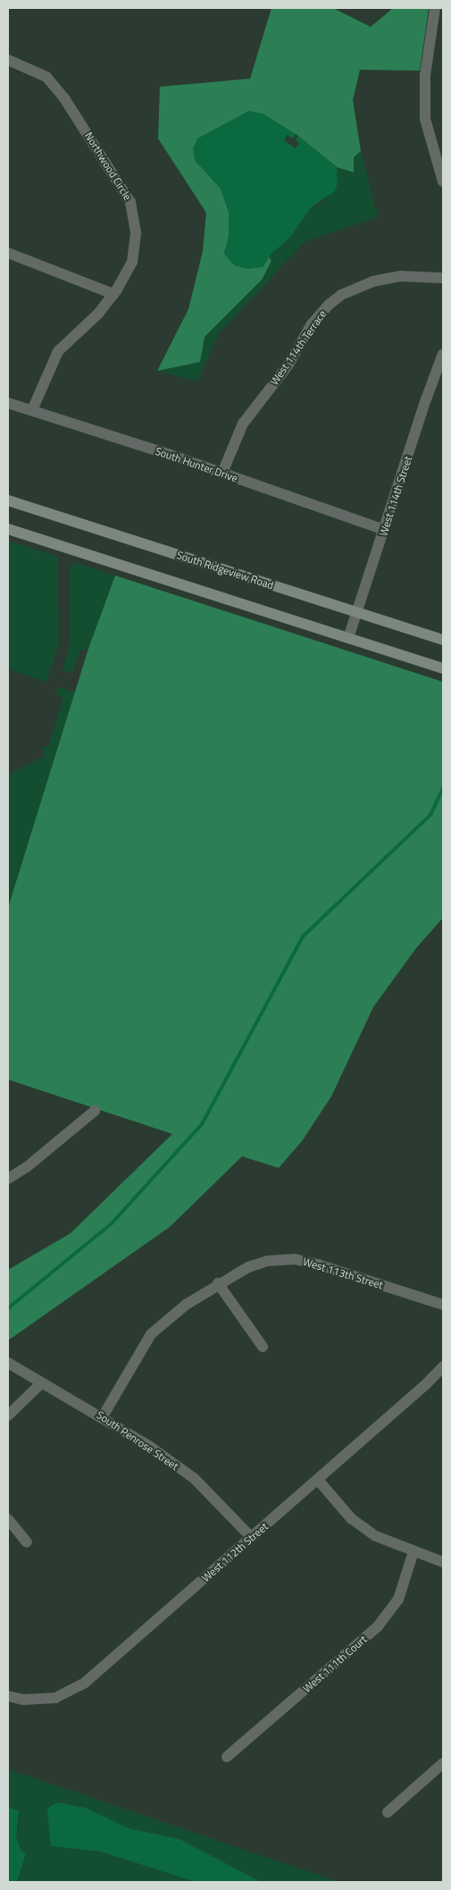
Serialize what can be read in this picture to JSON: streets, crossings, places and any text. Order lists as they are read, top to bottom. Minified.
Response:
{"streets":{"main road":["South Ridgeview Road"],"street":["Northwood Circle","West 114th Terrace","South Hunter Drive","West 114th Street","West 113th Street","South Penrose Street","West 112th Street","West 111th Court"]},"crossings":[["Northwood Circle","South Hunter Drive"],["West 114th Terrace","South Hunter Drive"],["South Hunter Drive","West 114th Street"],["West 114th Street","South Ridgeview Road"],["West 113th Street","South Penrose Street"],["South Penrose Street","West 112th Street"]]}
